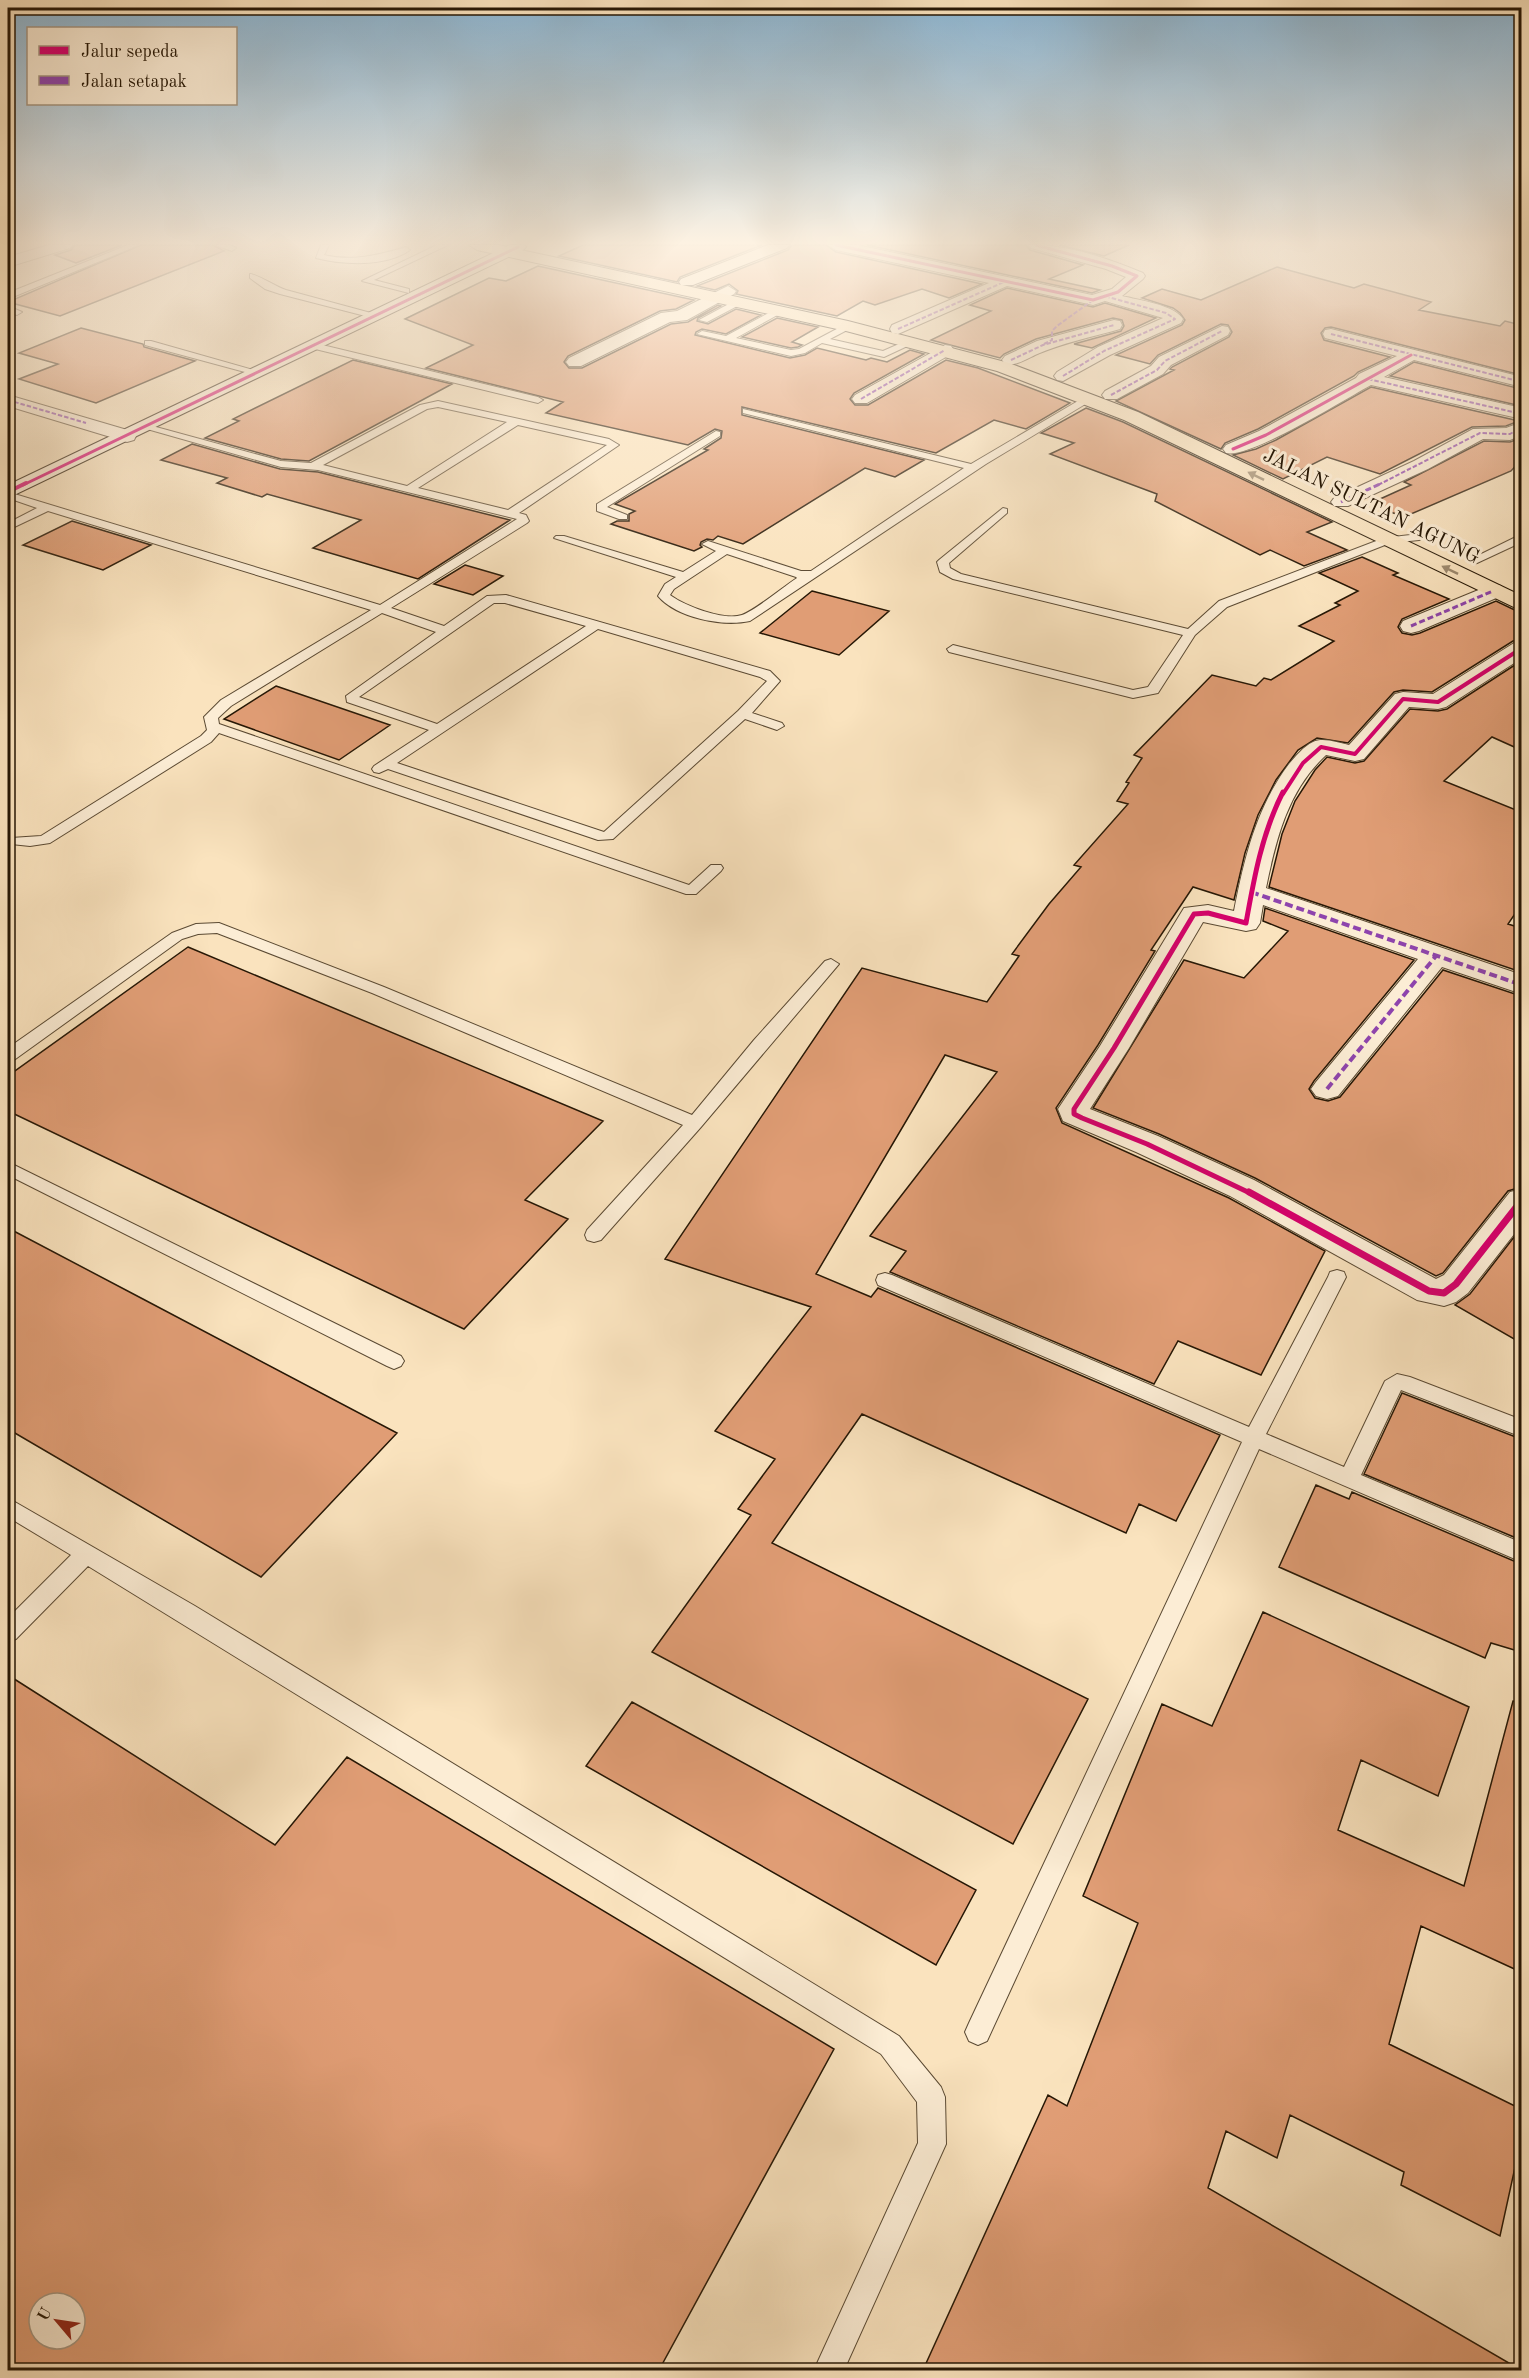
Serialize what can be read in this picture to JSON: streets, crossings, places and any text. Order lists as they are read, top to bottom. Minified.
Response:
{"streets":{"highway":["JALAN SULTAN AGUNG"]},"legend":["Jalur sepeda","Jalan setapak"],"north":"top left"}
